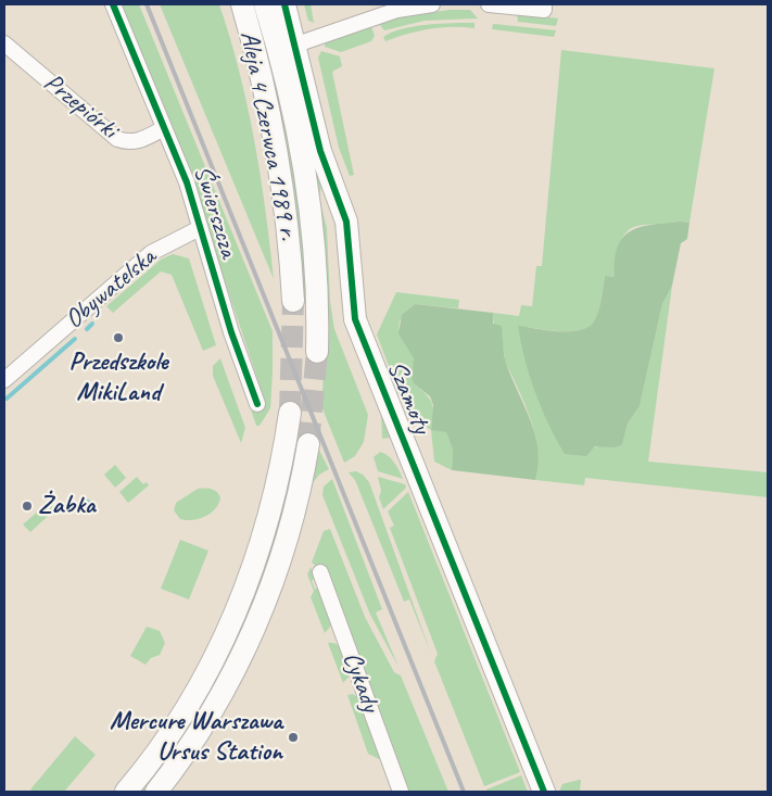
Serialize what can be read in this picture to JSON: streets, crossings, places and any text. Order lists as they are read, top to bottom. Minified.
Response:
{"streets":{"main road":["Aleja 4 Czerwca 1989 r.","Szamoty"],"street":["Przepiórki","Świerszcza","Obywatelska","Cykady"]},"crossings":[["Przepiórki","Świerszcza"],["Świerszcza","Obywatelska"]],"places":["Przedszkole MikiLand","Żabka","Mercure Warszawa Ursus Station"]}
